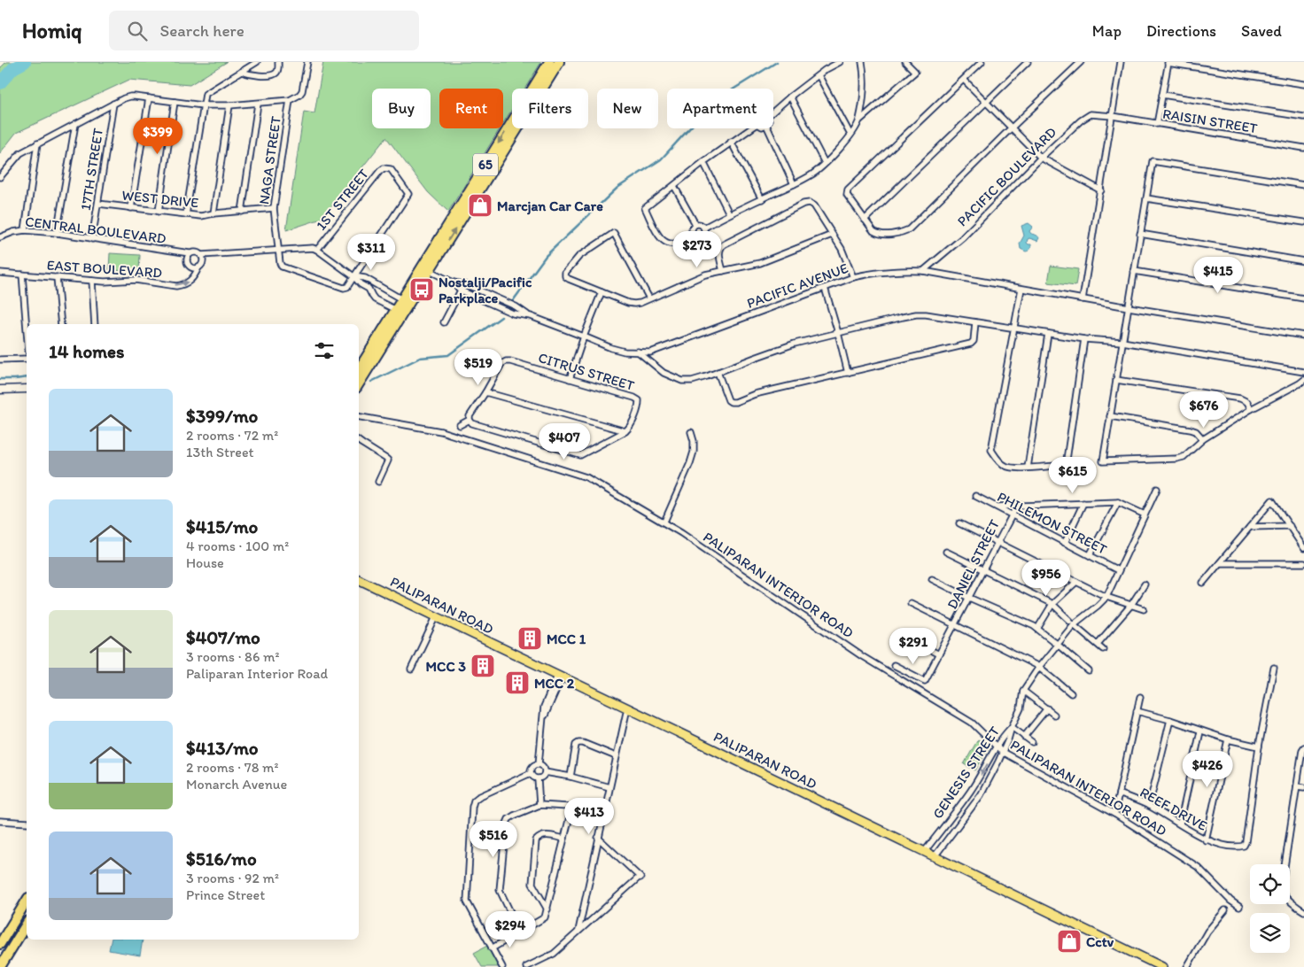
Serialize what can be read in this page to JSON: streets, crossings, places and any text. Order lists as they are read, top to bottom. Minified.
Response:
{"streets":{"highway":["65"],"main road":["PALIPARAN ROAD"],"street":["RAISIN STREET","NAGA STREET","17TH STREET","PACIFIC BOULEVARD","WEST DRIVE","1ST STREET","CENTRAL BOULEVARD","EAST BOULEVARD","PACIFIC AVENUE","CITRUS STREET","PHILEMON STREET","DANIEL STREET","PALIPARAN INTERIOR ROAD","GENESIS STREET","REEF DRIVE"]},"crossings":[["RAISIN STREET","PACIFIC BOULEVARD"],["NAGA STREET","WEST DRIVE"],["NAGA STREET","1ST STREET"],["65","PACIFIC AVENUE"],["17TH STREET","WEST DRIVE"],["17TH STREET","CENTRAL BOULEVARD"],["PACIFIC BOULEVARD","PACIFIC AVENUE"],["CENTRAL BOULEVARD","EAST BOULEVARD"],["PHILEMON STREET","DANIEL STREET"],["PHILEMON STREET","GENESIS STREET"],["PALIPARAN INTERIOR ROAD","GENESIS STREET"],["PALIPARAN ROAD","GENESIS STREET"]],"one_way":["EAST BOULEVARD"],"places":{"shop":["Marcjan Car Care","Cctv"],"bus stop":["Nostalji/Pacific Parkplace"],"building":["MCC 1","MCC 3","MCC 2"]},"page":{"header":"Homiq","search":"Search here","nav":["Map","Directions","Saved"],"chip":["Buy","Rent","Filters","New","Apartment"],"price":["$399","$273","$311","$415","$519","$676","$407","$615","$956","$291","$426","$413","$516","$294"],"heading":"14 homes","list":[{"name":"$399/mo","note":"2 rooms · 72 m² · 13th Street"},{"name":"$415/mo","note":"4 rooms · 100 m² · House"},{"name":"$407/mo","note":"3 rooms · 86 m² · Paliparan Interior Road"},{"name":"$413/mo","note":"2 rooms · 78 m² · Monarch Avenue"},{"name":"$516/mo","note":"3 rooms · 92 m² · Prince Street"}]}}
